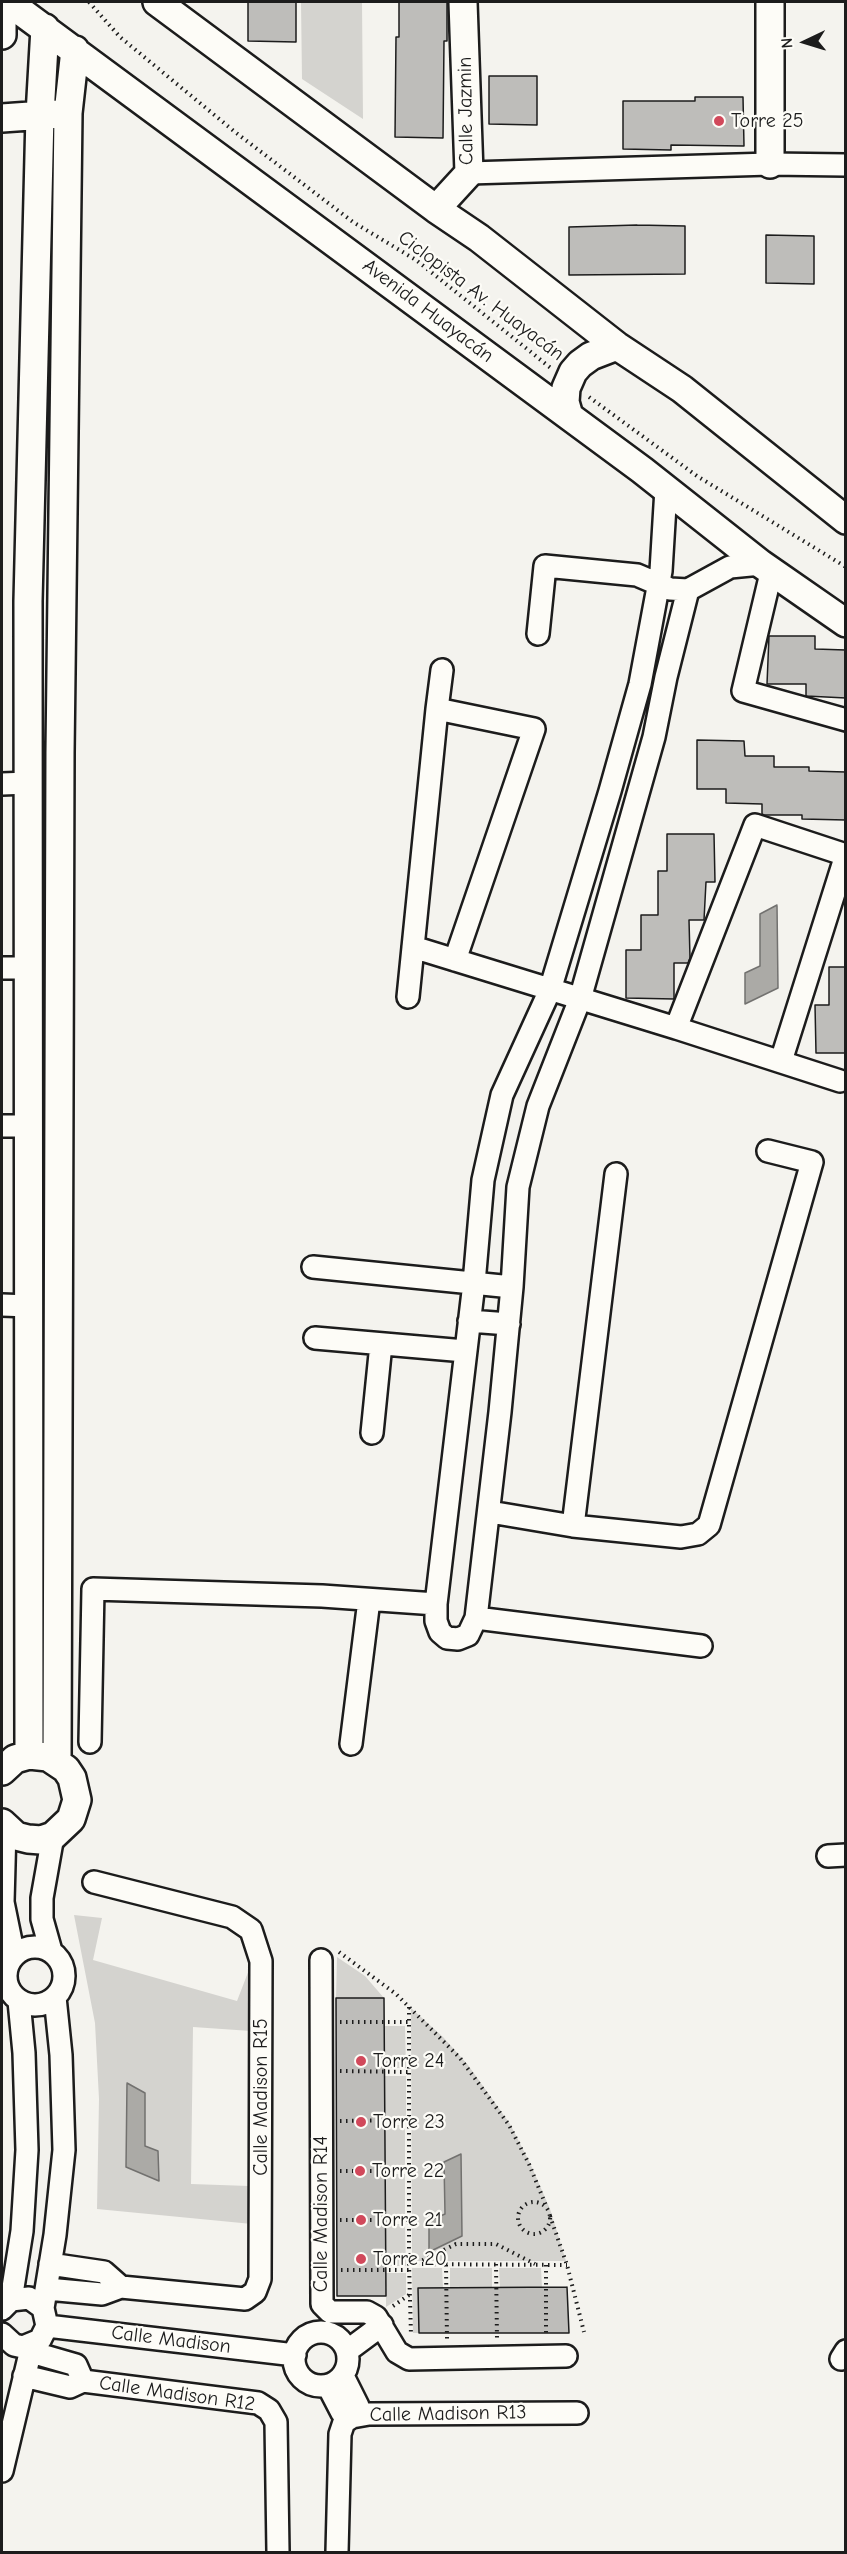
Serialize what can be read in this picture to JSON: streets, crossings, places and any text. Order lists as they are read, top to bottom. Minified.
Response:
{"streets":{"main road":["Calle Jazmin","Avenida Huayacán"],"street":["Calle Madison R15","Calle Madison R14","Calle Madison","Calle Madison R12","Calle Madison R13"],"path":["Ciclopista Av. Huayacán"]},"crossings":[["Calle Madison R15","Calle Madison"]],"places":["Torre 25","Torre 24","Torre 23","Torre 22","Torre 21","Torre 20"],"north":"left"}
